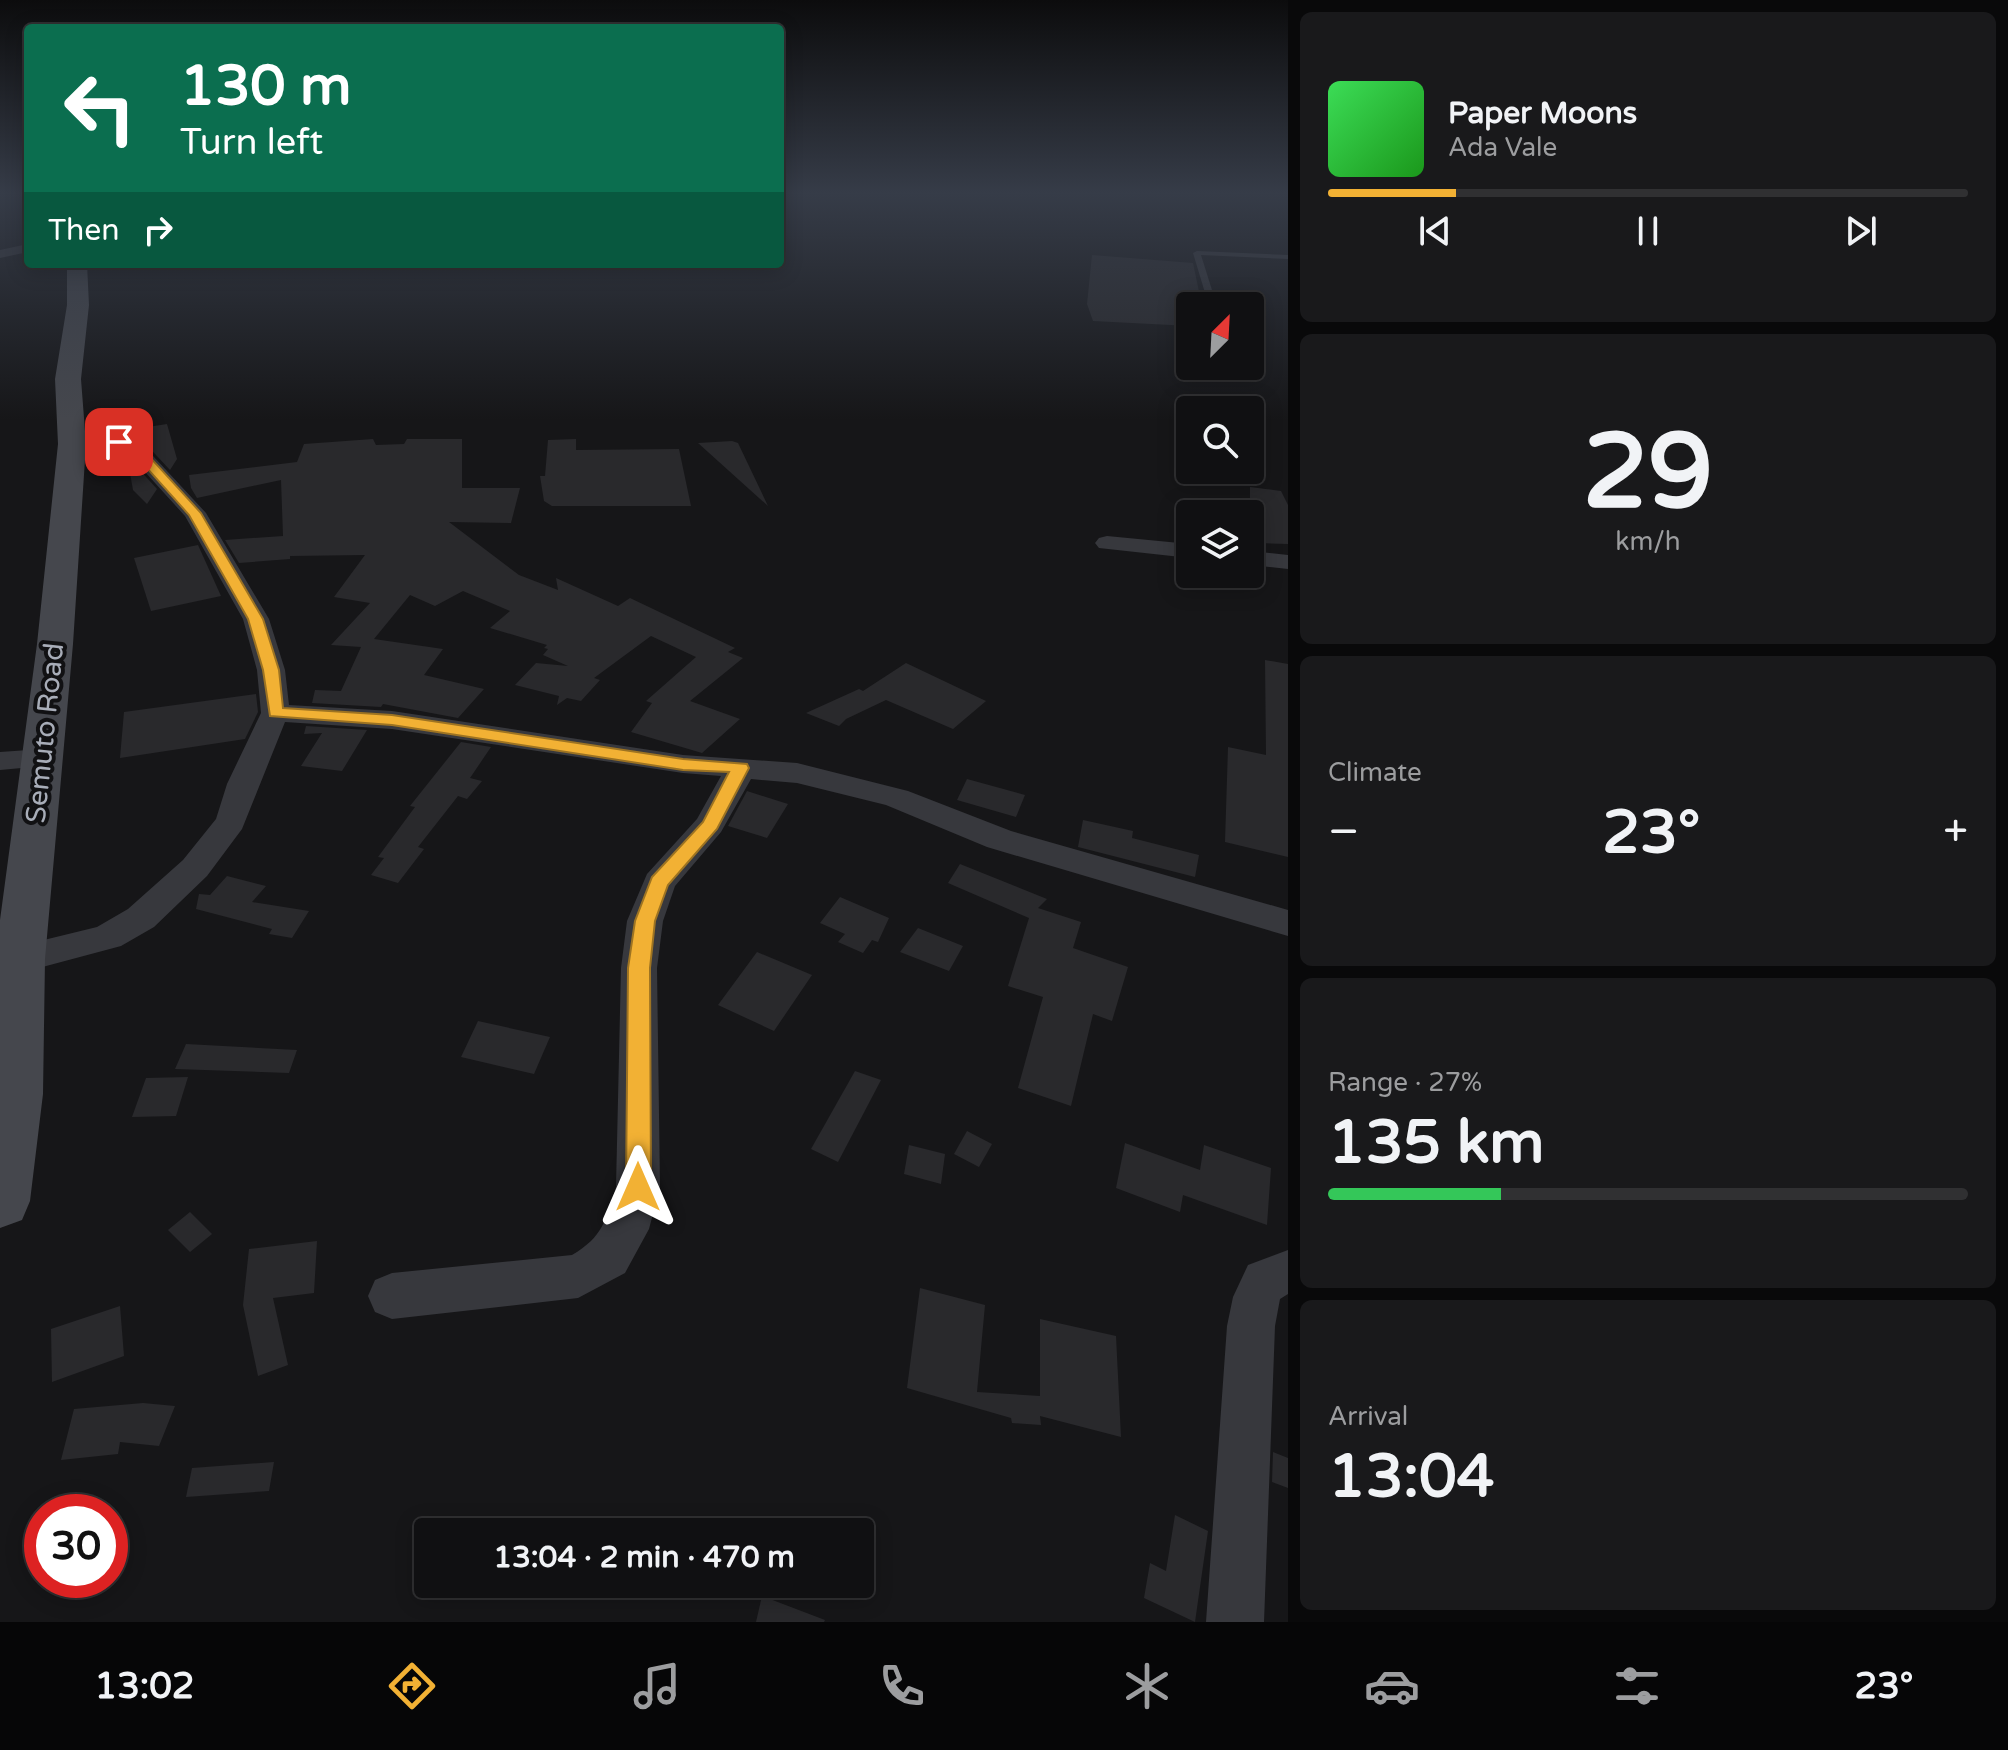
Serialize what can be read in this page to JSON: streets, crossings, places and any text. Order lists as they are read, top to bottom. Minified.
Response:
{"streets":{"main road":["Semuto Road"]},"north":"top right","page":{"turn":["130 m","Turn left"],"song":["Paper Moons","Ada Vale"],"then":"Then","tile":[["29","km/h"],"Climate",["Range · 27%","135 km"],["Arrival","13:04"]],"heat":["−","23°","+"],"limit":"30","trip":"13:04 · 2 min · 470 m","tabs":["13:02","23°"]}}
